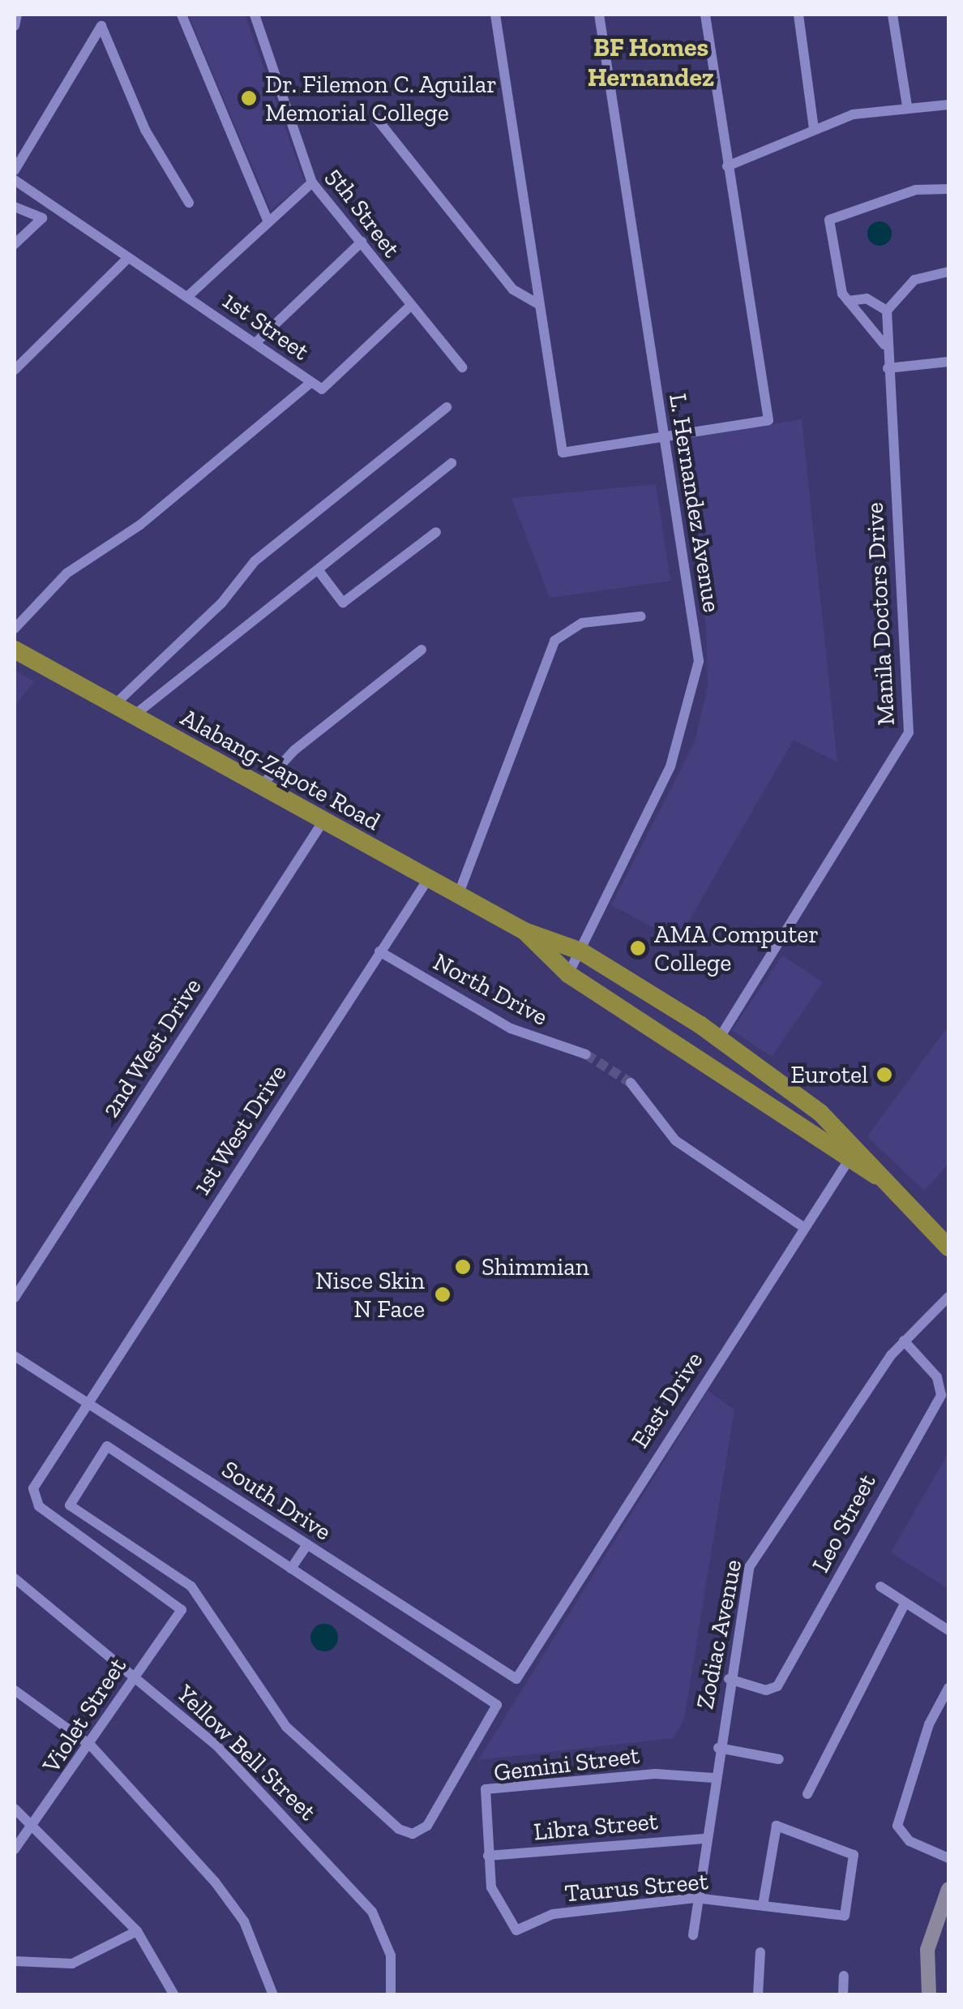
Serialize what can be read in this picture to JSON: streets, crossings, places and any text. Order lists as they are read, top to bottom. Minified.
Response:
{"streets":{"highway":["Alabang-Zapote Road"],"street":["5th Street","1st Street","L. Hernandez Avenue","Manila Doctors Drive","North Drive","2nd West Drive","1st West Drive","East Drive","South Drive","Leo Street","Zodiac Avenue","Violet Street","Yellow Bell Street","Gemini Street","Libra Street","Taurus Street"]},"crossings":[["5th Street","1st Street"],["L. Hernandez Avenue","Alabang-Zapote Road"],["Manila Doctors Drive","Alabang-Zapote Road"],["Alabang-Zapote Road","2nd West Drive"],["Alabang-Zapote Road","1st West Drive"],["Alabang-Zapote Road","East Drive"],["North Drive","1st West Drive"],["1st West Drive","South Drive"],["1st West Drive","Violet Street"],["East Drive","South Drive"],["Leo Street","Zodiac Avenue"],["Zodiac Avenue","Gemini Street"],["Zodiac Avenue","Libra Street"],["Zodiac Avenue","Taurus Street"],["Violet Street","Yellow Bell Street"],["Gemini Street","Libra Street"],["Gemini Street","Taurus Street"],["Libra Street","Taurus Street"]],"districts":["BF Homes Hernandez"],"places":["Dr. Filemon C. Aguilar Memorial College","AMA Computer College","Eurotel","Shimmian","Nisce Skin N Face"]}
